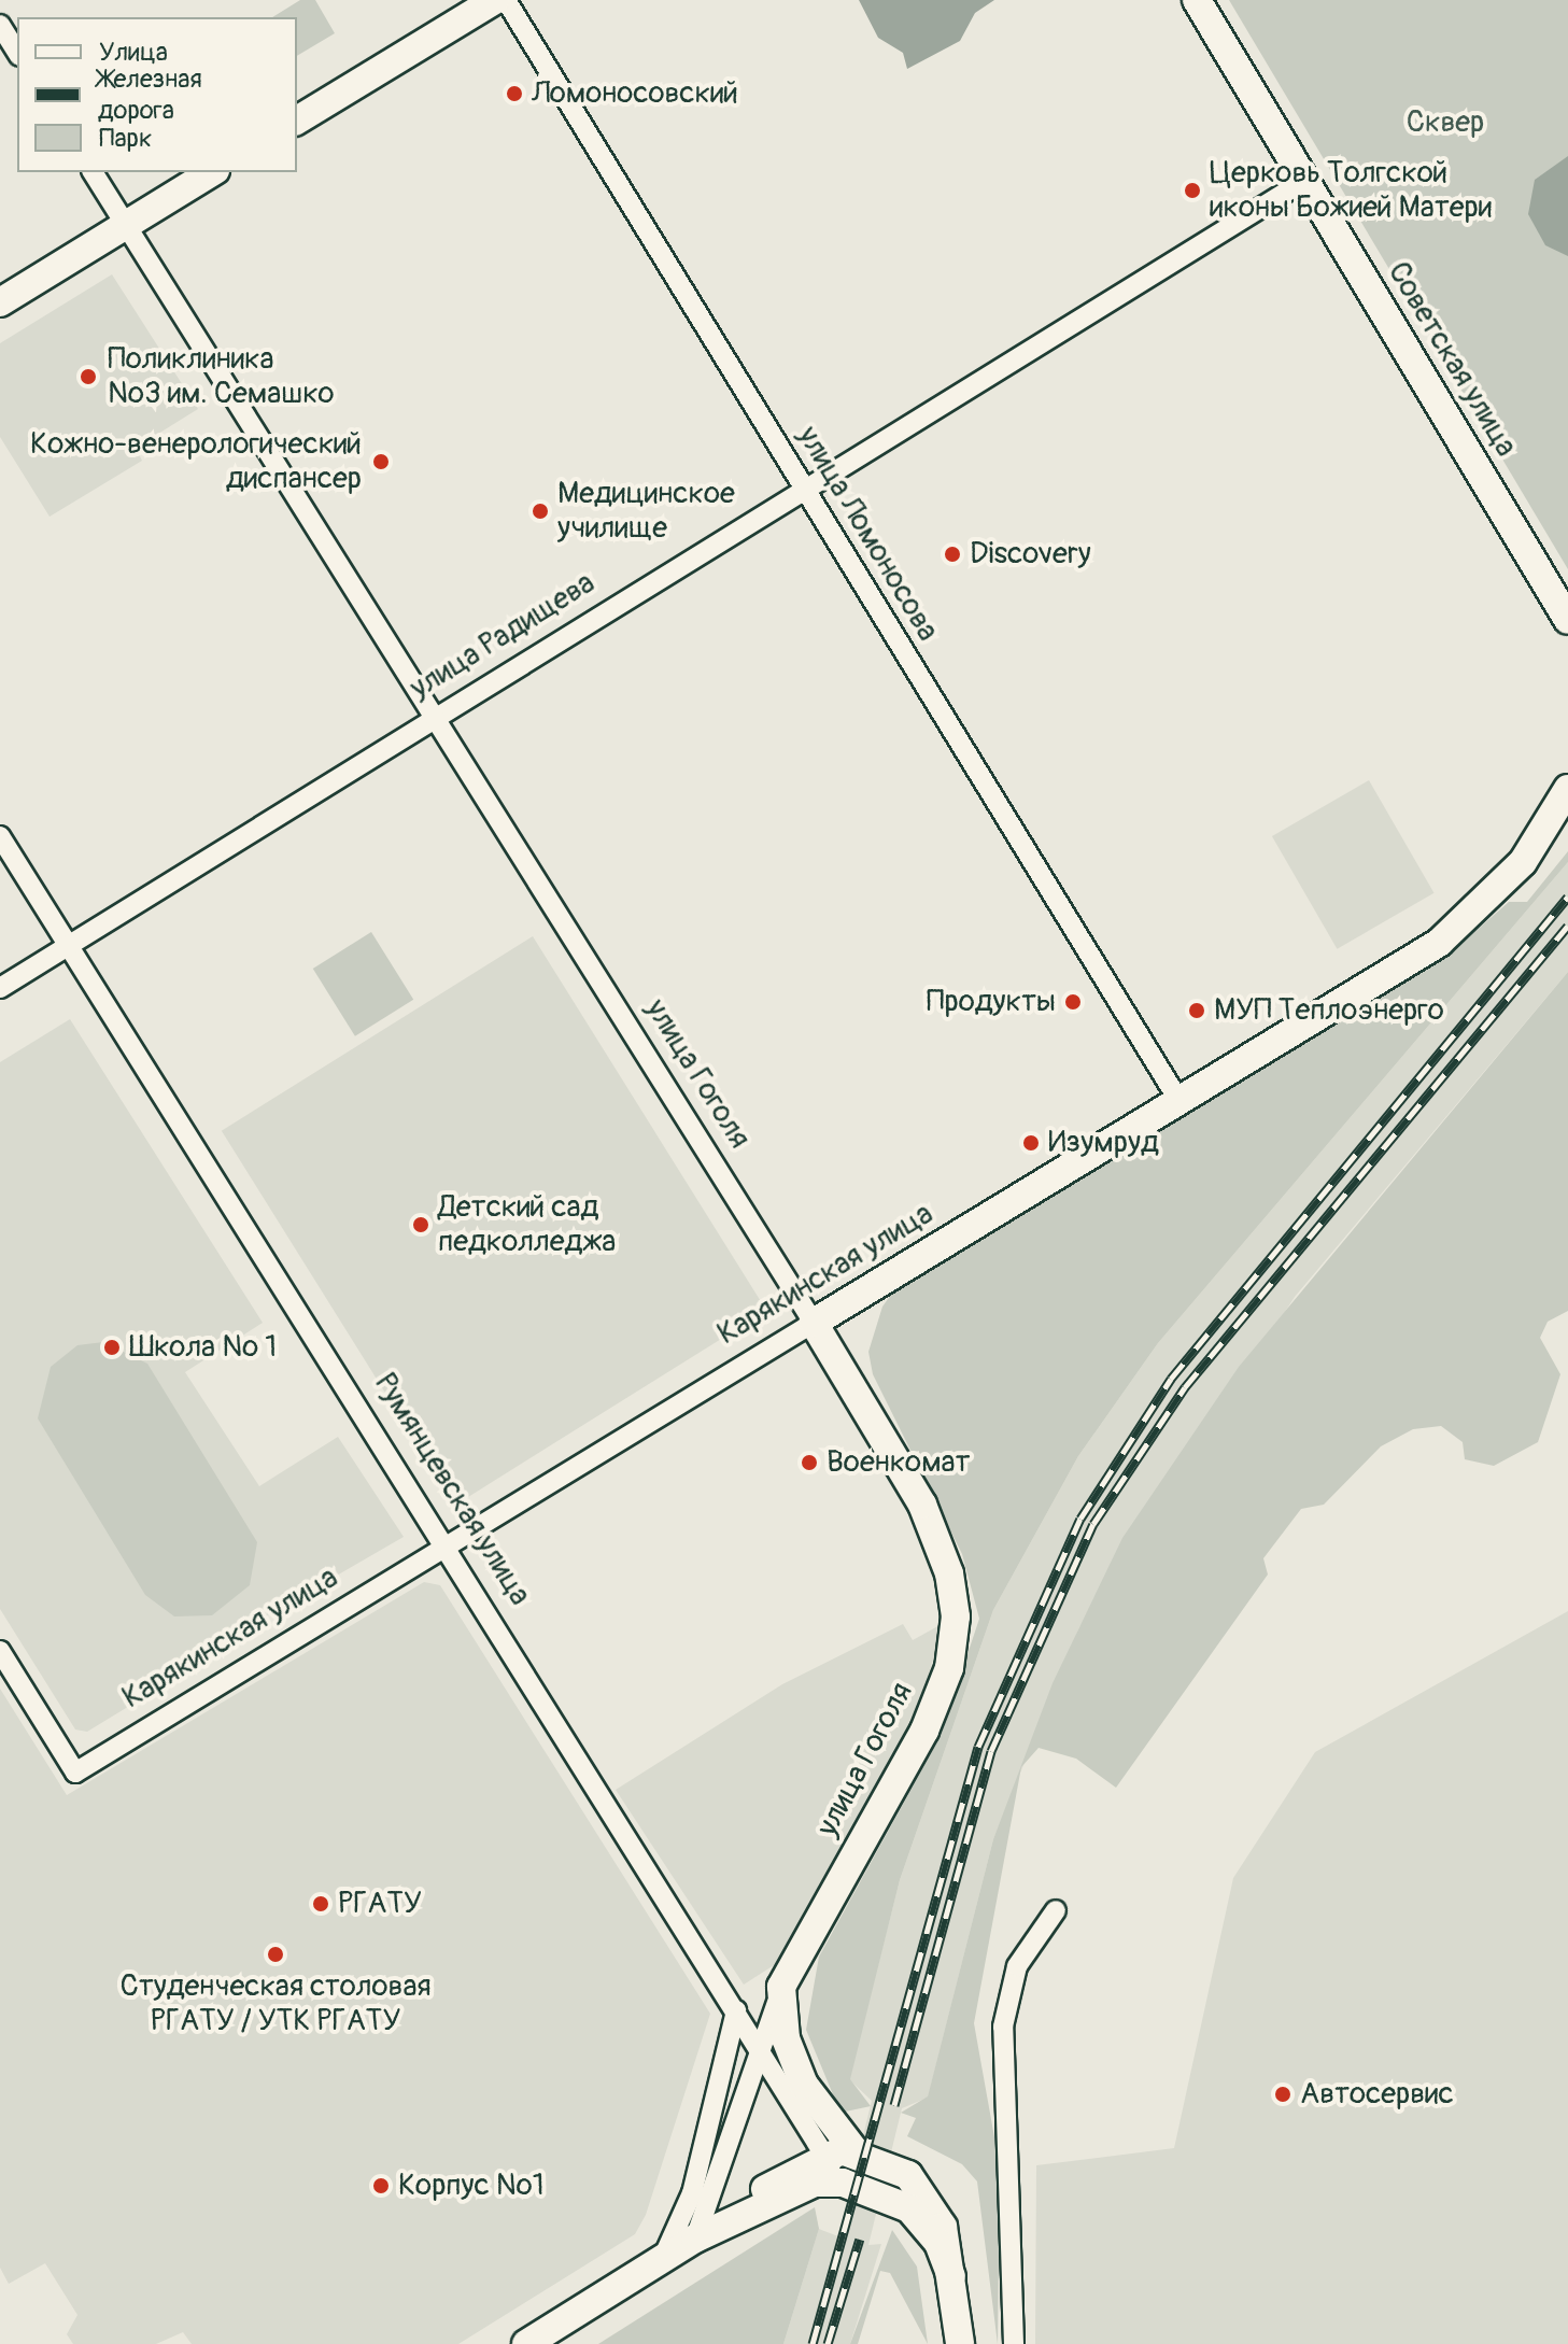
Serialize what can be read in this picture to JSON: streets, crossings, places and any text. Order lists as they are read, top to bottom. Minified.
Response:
{"streets":{"street":["Советская улица","улица Ломоносова","улица Радищева","улица Гоголя","Карякинская улица","Румянцевская улица"]},"crossings":[["Советская улица","улица Радищева"],["улица Ломоносова","улица Радищева"],["улица Ломоносова","Карякинская улица"],["улица Радищева","улица Гоголя"],["улица Радищева","Румянцевская улица"],["улица Гоголя","Карякинская улица"],["улица Гоголя","Румянцевская улица"],["Карякинская улица","Румянцевская улица"]],"parks":["Сквер"],"places":["Ломоносовский","Церковь Толгской иконы Божией Матери","Поликлиника №3 им. Семашко","Кожно-венерологический диспансер","Медицинское училище","Discovery","Продукты","МУП Теплоэнерго","Изумруд","Детский сад педколледжа","Школа № 1","Военкомат","РГАТУ","Студенческая столовая РГАТУ / УТК РГАТУ","Автосервис","Корпус №1"],"legend":["Улица","Железная дорога","Парк"]}
